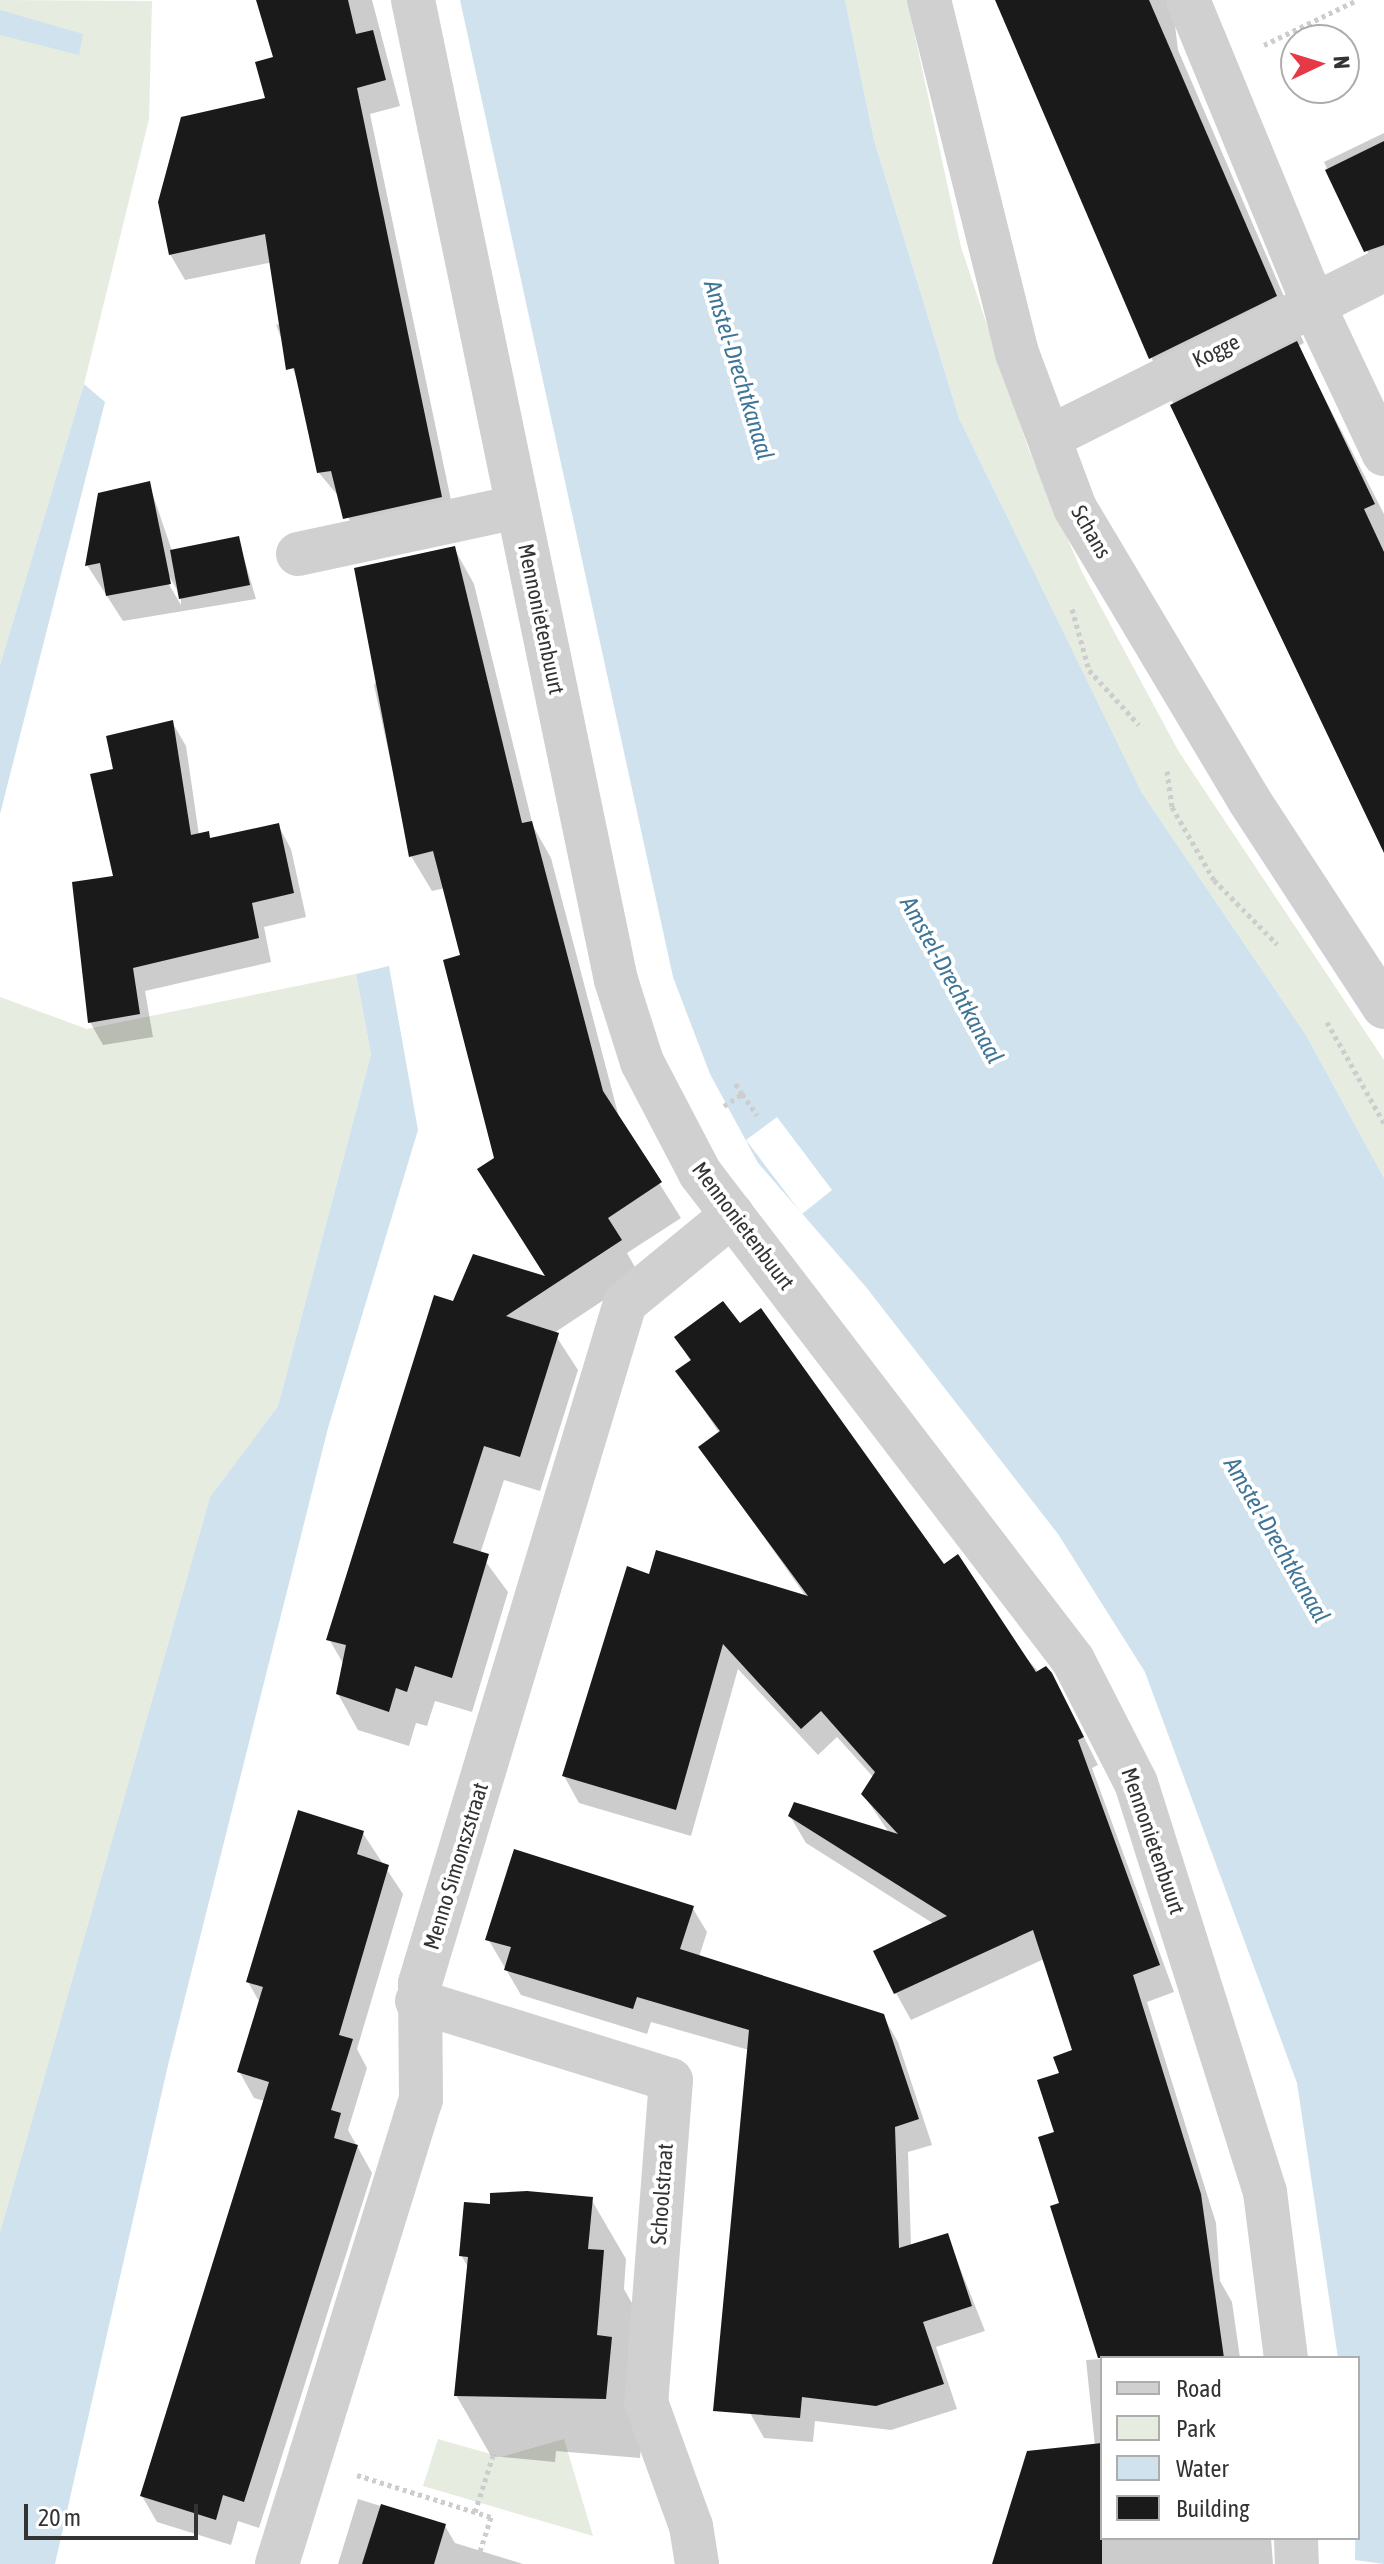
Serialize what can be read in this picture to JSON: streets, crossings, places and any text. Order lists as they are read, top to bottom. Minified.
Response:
{"streets":{"street":["Kogge","Schans","Mennonietenbuurt","Menno Simonszstraat","Schoolstraat"]},"crossings":[["Kogge","Schans"],["Mennonietenbuurt","Menno Simonszstraat"],["Menno Simonszstraat","Schoolstraat"]],"water":["Amstel-Drechtkanaal"],"legend":["Road","Park","Water","Building"],"scale_bar":"20 m","north":"right"}
